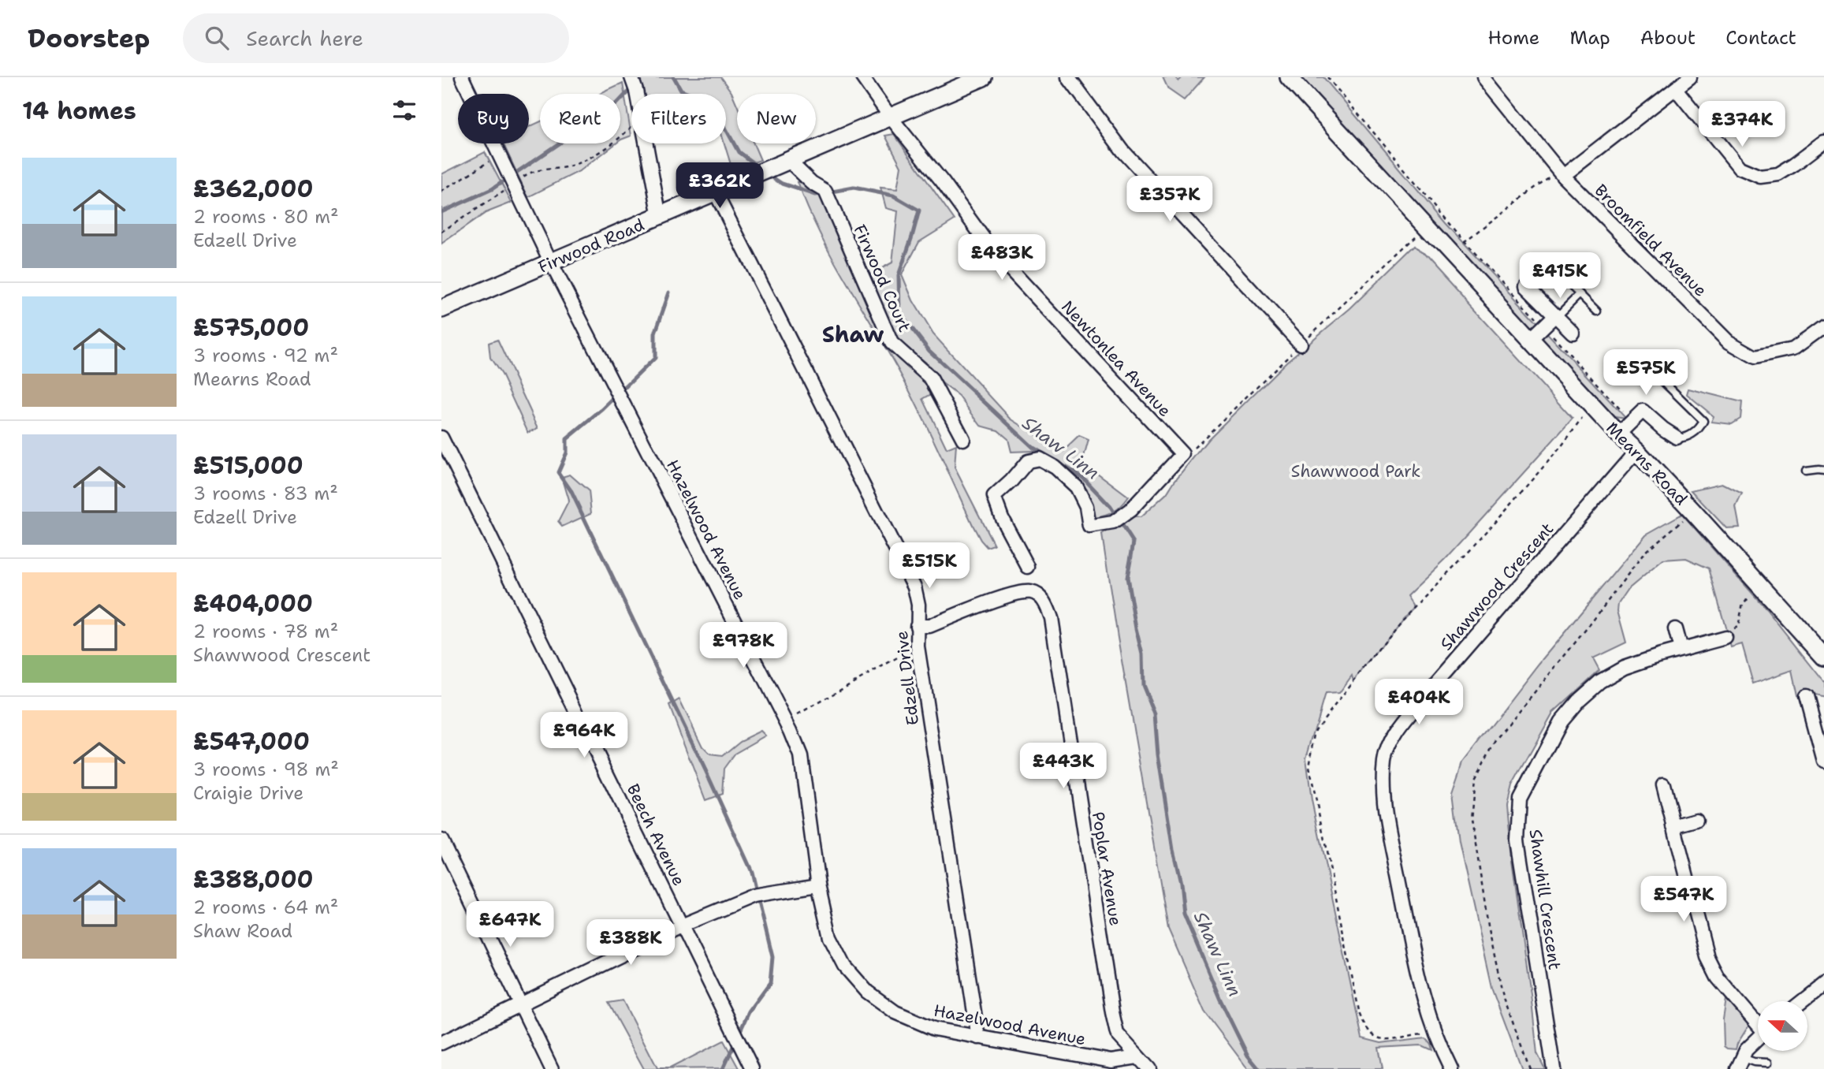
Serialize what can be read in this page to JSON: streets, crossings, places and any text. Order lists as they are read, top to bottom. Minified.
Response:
{"streets":{"street":["Broomfield Avenue","Firwood Road","Firwood Court","Newtonlea Avenue","Mearns Road","Hazelwood Avenue","Shawwood Crescent","Edzell Drive","Beech Avenue","Poplar Avenue","Shawhill Crescent"]},"crossings":[["Firwood Road","Firwood Court"],["Firwood Road","Newtonlea Avenue"],["Firwood Road","Hazelwood Avenue"],["Firwood Road","Edzell Drive"],["Mearns Road","Shawwood Crescent"],["Hazelwood Avenue","Edzell Drive"],["Hazelwood Avenue","Poplar Avenue"],["Edzell Drive","Poplar Avenue"]],"districts":["Shaw"],"water":["Shaw Linn"],"parks":["Shawwood Park"],"north":"left","page":{"header":"Doorstep","search":"Search here","nav":["Home","Map","About","Contact"],"heading":"14 homes","chip":["Buy","Rent","Filters","New"],"price":["£374K","£362K","£357K","£483K","£415K","£575K","£515K","£978K","£404K","£964K","£443K","£547K","£647K","£388K"],"list":[{"name":"£362,000","note":"2 rooms · 80 m² · Edzell Drive"},{"name":"£575,000","note":"3 rooms · 92 m² · Mearns Road"},{"name":"£515,000","note":"3 rooms · 83 m² · Edzell Drive"},{"name":"£404,000","note":"2 rooms · 78 m² · Shawwood Crescent"},{"name":"£547,000","note":"3 rooms · 98 m² · Craigie Drive"},{"name":"£388,000","note":"2 rooms · 64 m² · Shaw Road"}]}}
